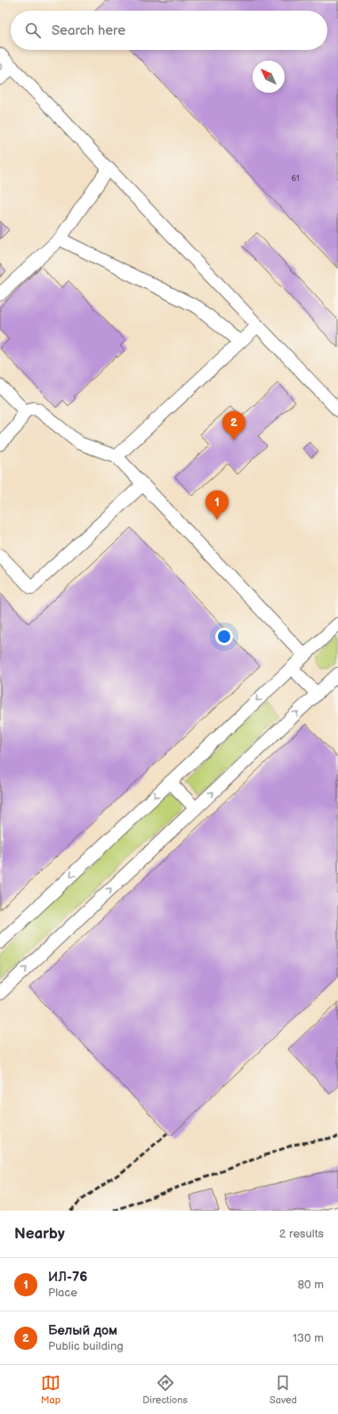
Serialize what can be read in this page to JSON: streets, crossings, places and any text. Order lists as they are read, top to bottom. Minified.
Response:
{"house_numbers":["61"],"north":"top left","page":{"search":"Search here","pins":["2","1"],"heading":["Nearby","2 results"],"list":[{"mark":"1","name":"ИЛ-76","note":"Place","value":"80 m"},{"mark":"2","name":"Белый дом","note":"Public building","value":"130 m"}],"nav":["Map","Directions","Saved"]}}
